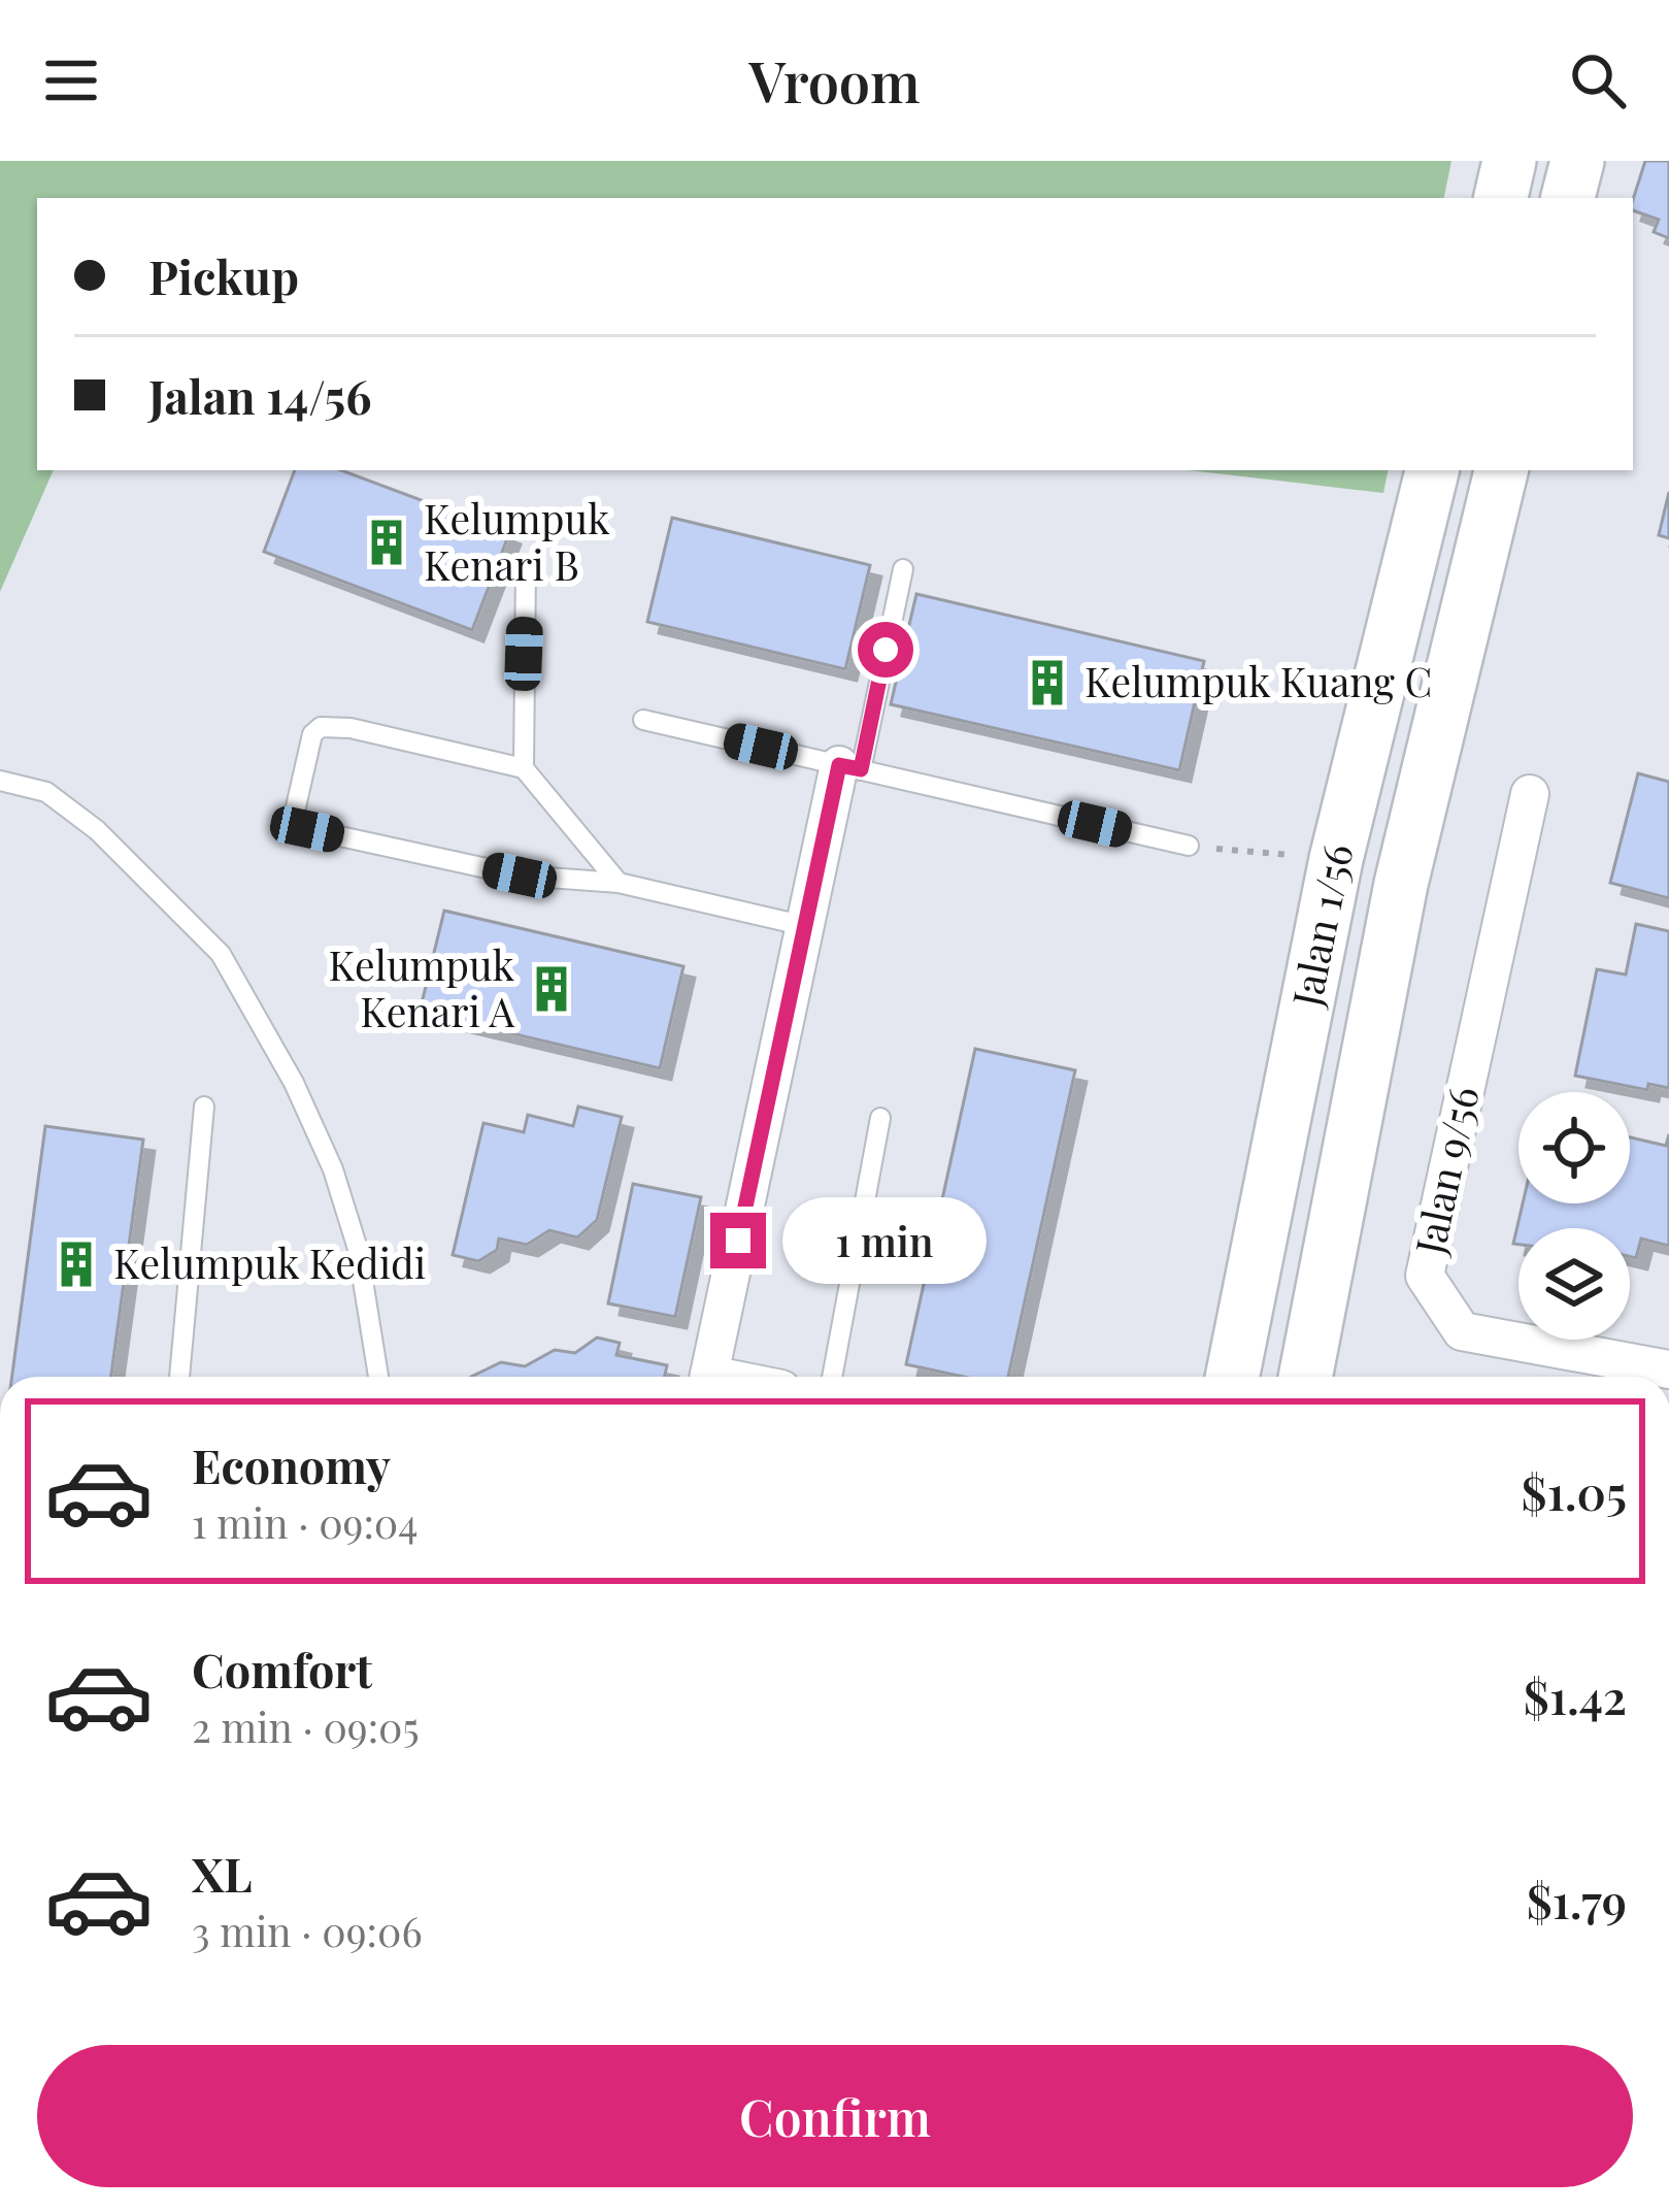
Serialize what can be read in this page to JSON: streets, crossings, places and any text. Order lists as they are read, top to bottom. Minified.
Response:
{"streets":{"main road":["Jalan 1/56"],"street":["Jalan 9/56"]},"places":{"building":["Kelumpuk Kenari B","Kelumpuk Kuang C","Kelumpuk Kenari A","Kelumpuk Kedidi"]},"page":{"header":"Vroom","banner":["Pickup","Jalan 14/56"],"bubble":"1 min","list":[{"name":"Economy","note":"1 min · 09:04","value":"$1.05"},{"name":"Comfort","note":"2 min · 09:05","value":"$1.42"},{"name":"XL","note":"3 min · 09:06","value":"$1.79"}],"buttons":"Confirm"}}
